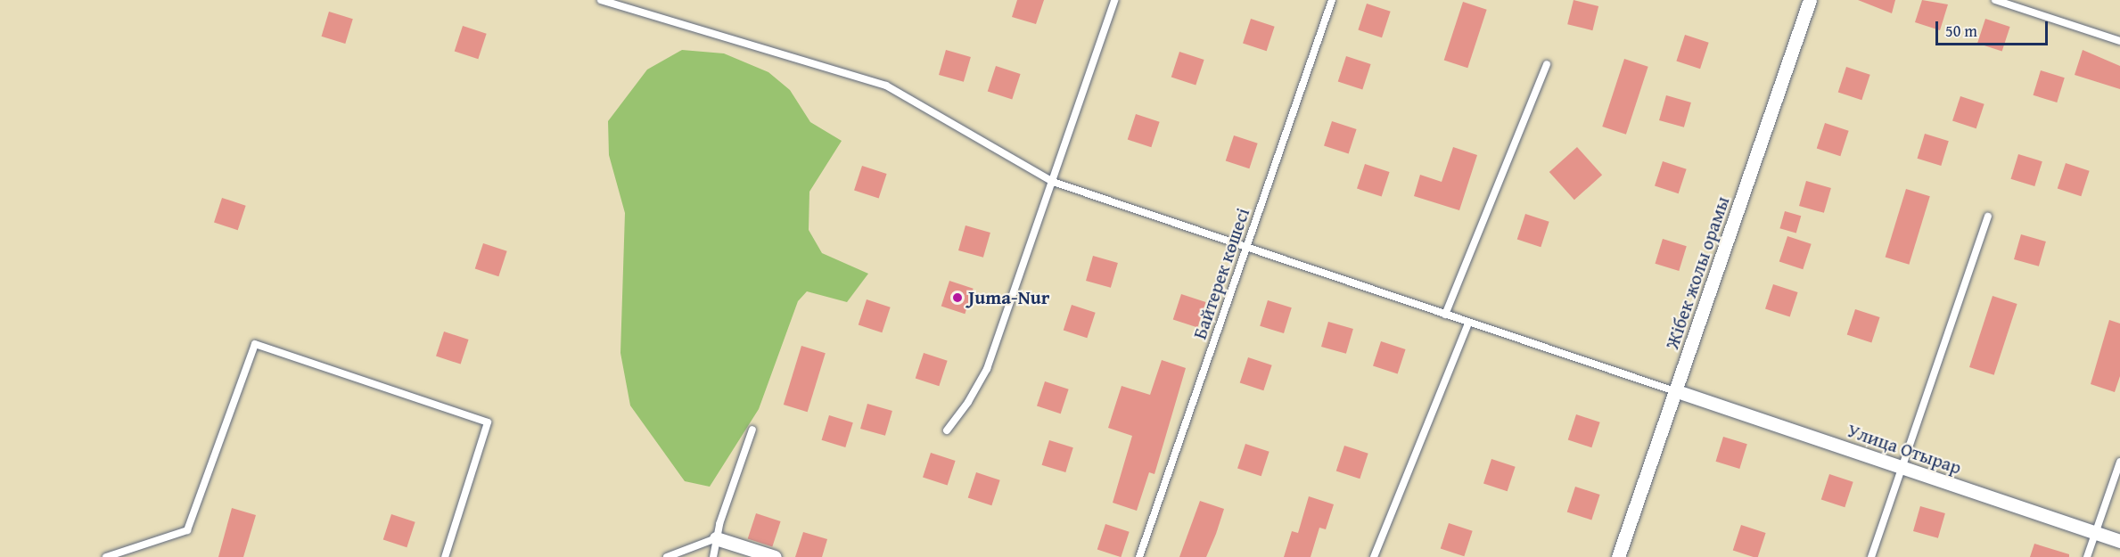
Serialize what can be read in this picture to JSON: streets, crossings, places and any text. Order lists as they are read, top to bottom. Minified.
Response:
{"streets":{"street":["Жібек жолы орамы","Улица Отырар"],"lane":["Байтерек көшесі"]},"crossings":[["Жібек жолы орамы","Улица Отырар"]],"places":["Juma-Nur"],"scale_bar":"50 m"}
